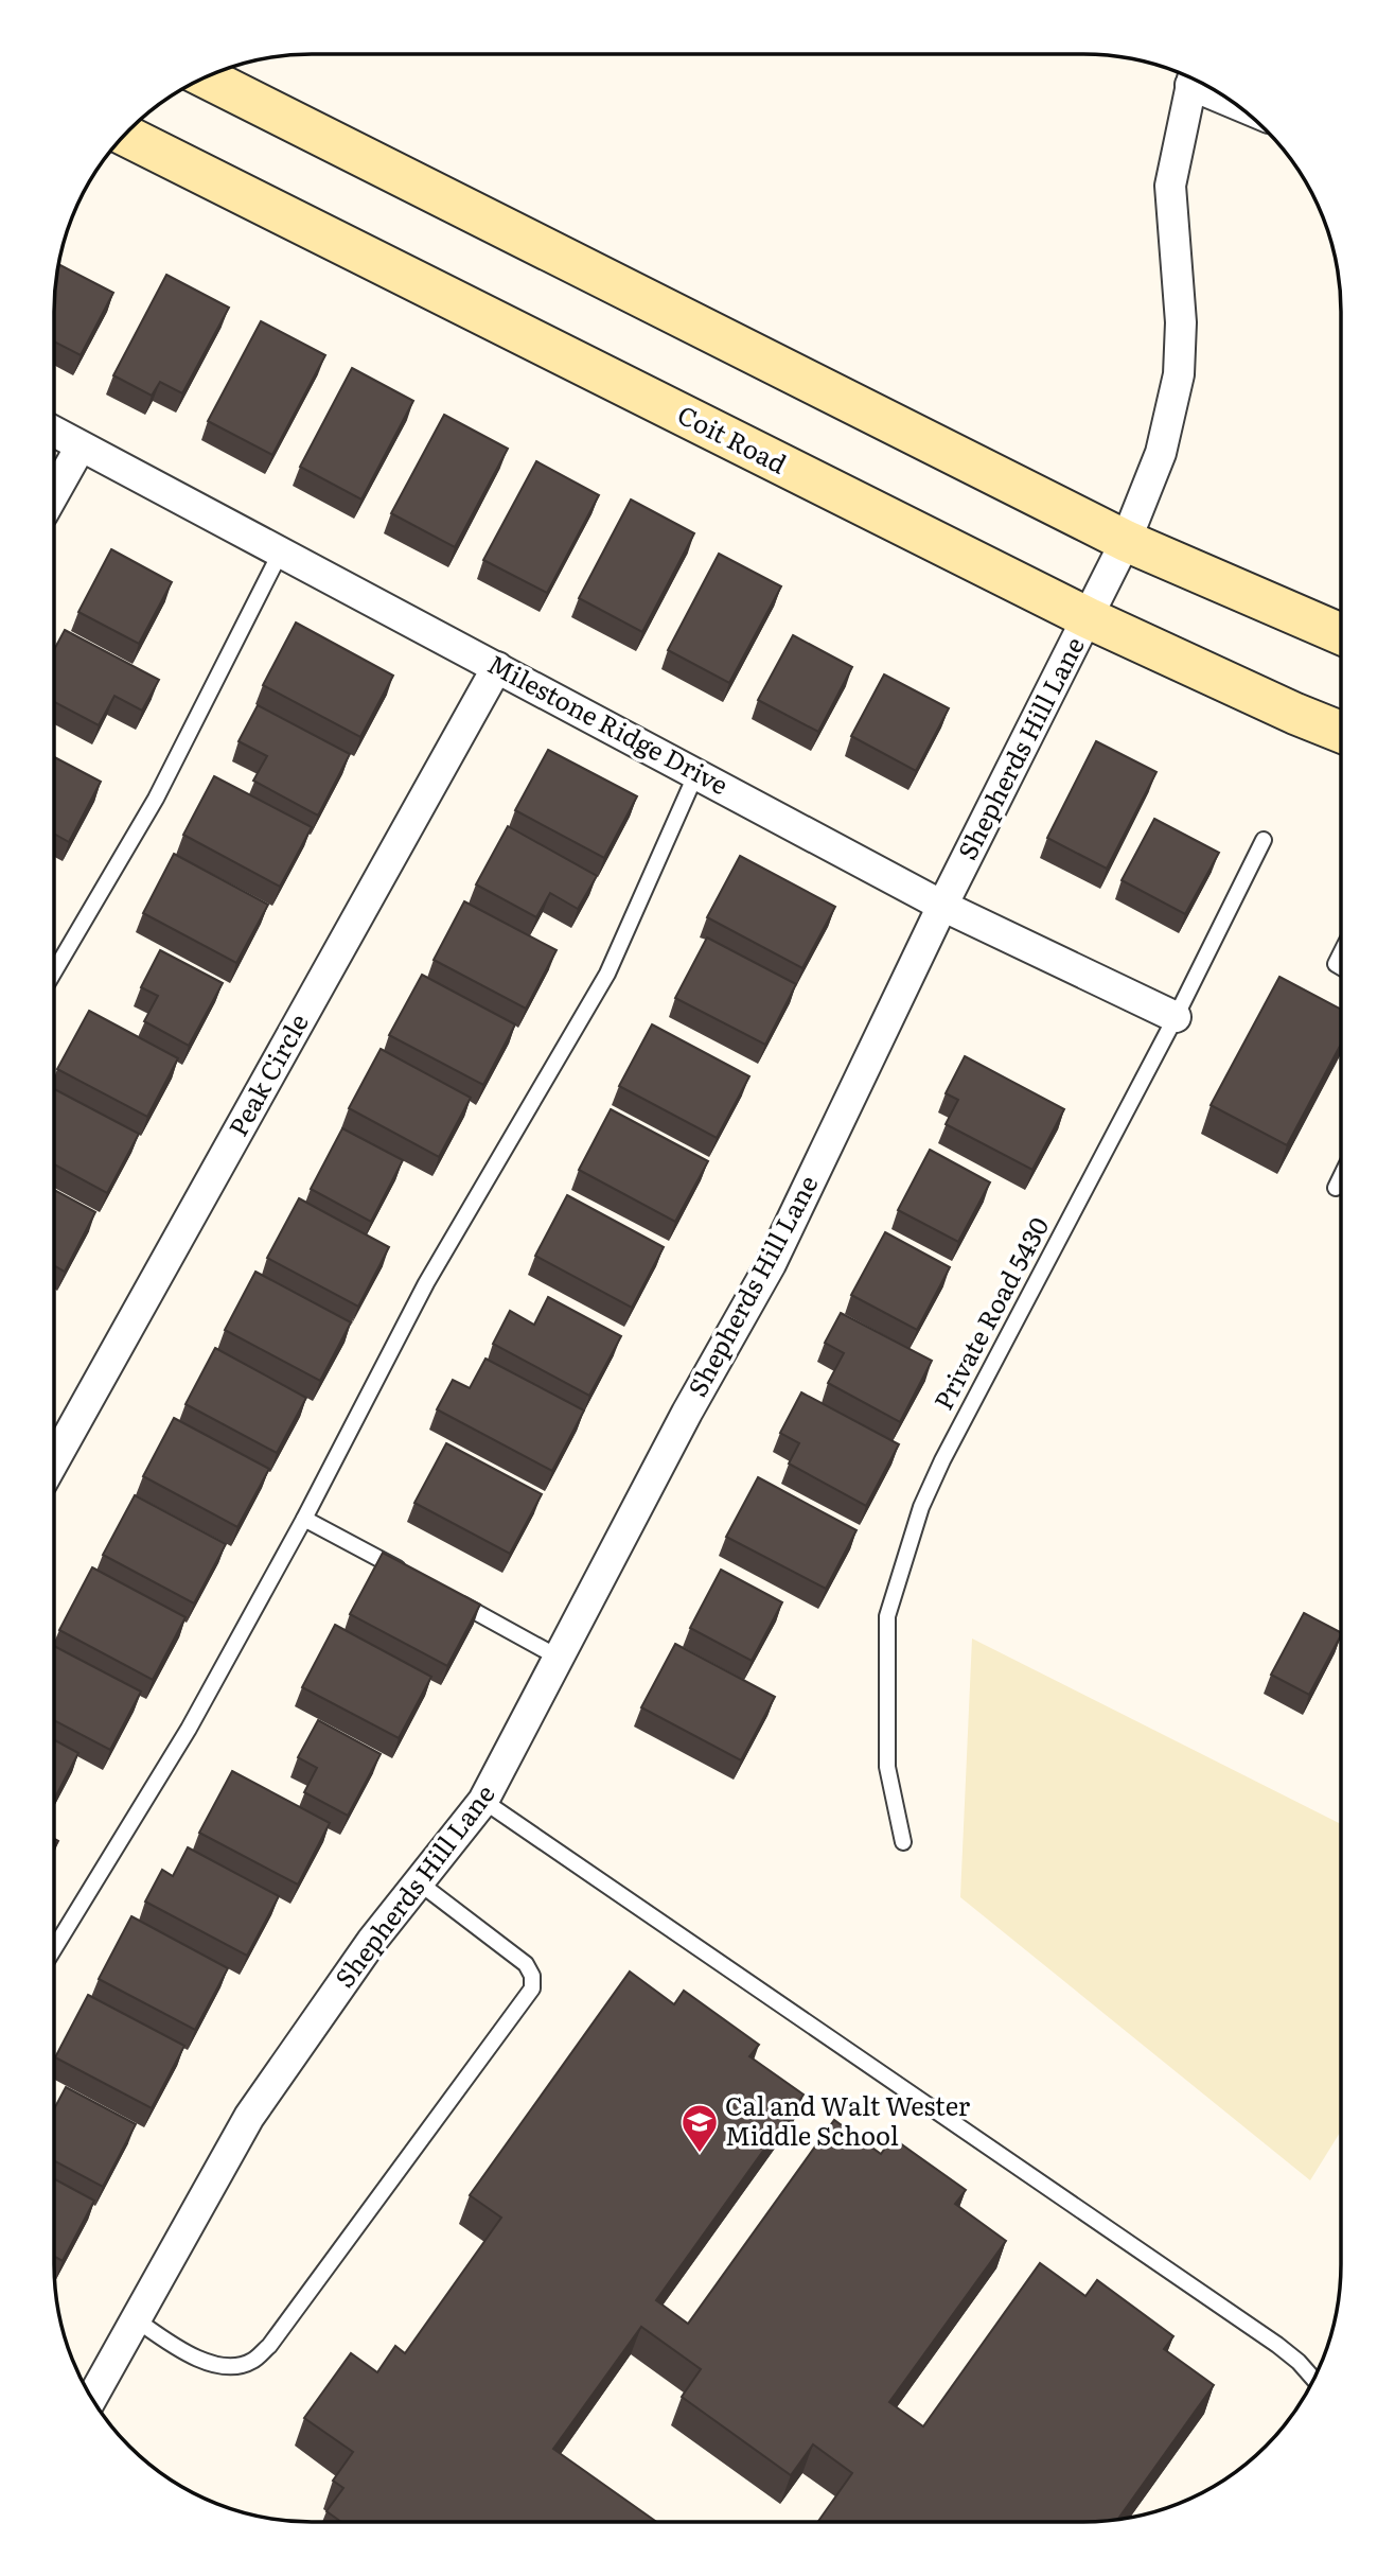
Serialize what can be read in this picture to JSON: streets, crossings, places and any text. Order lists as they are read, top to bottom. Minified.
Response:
{"streets":{"main road":["Coit Road"],"street":["Milestone Ridge Drive","Shepherds Hill Lane","Peak Circle"],"lane":["Private Road 5430"]},"crossings":[["Coit Road","Shepherds Hill Lane"],["Milestone Ridge Drive","Shepherds Hill Lane"],["Milestone Ridge Drive","Peak Circle"],["Milestone Ridge Drive","Private Road 5430"]],"places":{"school or university":["Cal and Walt Wester Middle School"]}}
